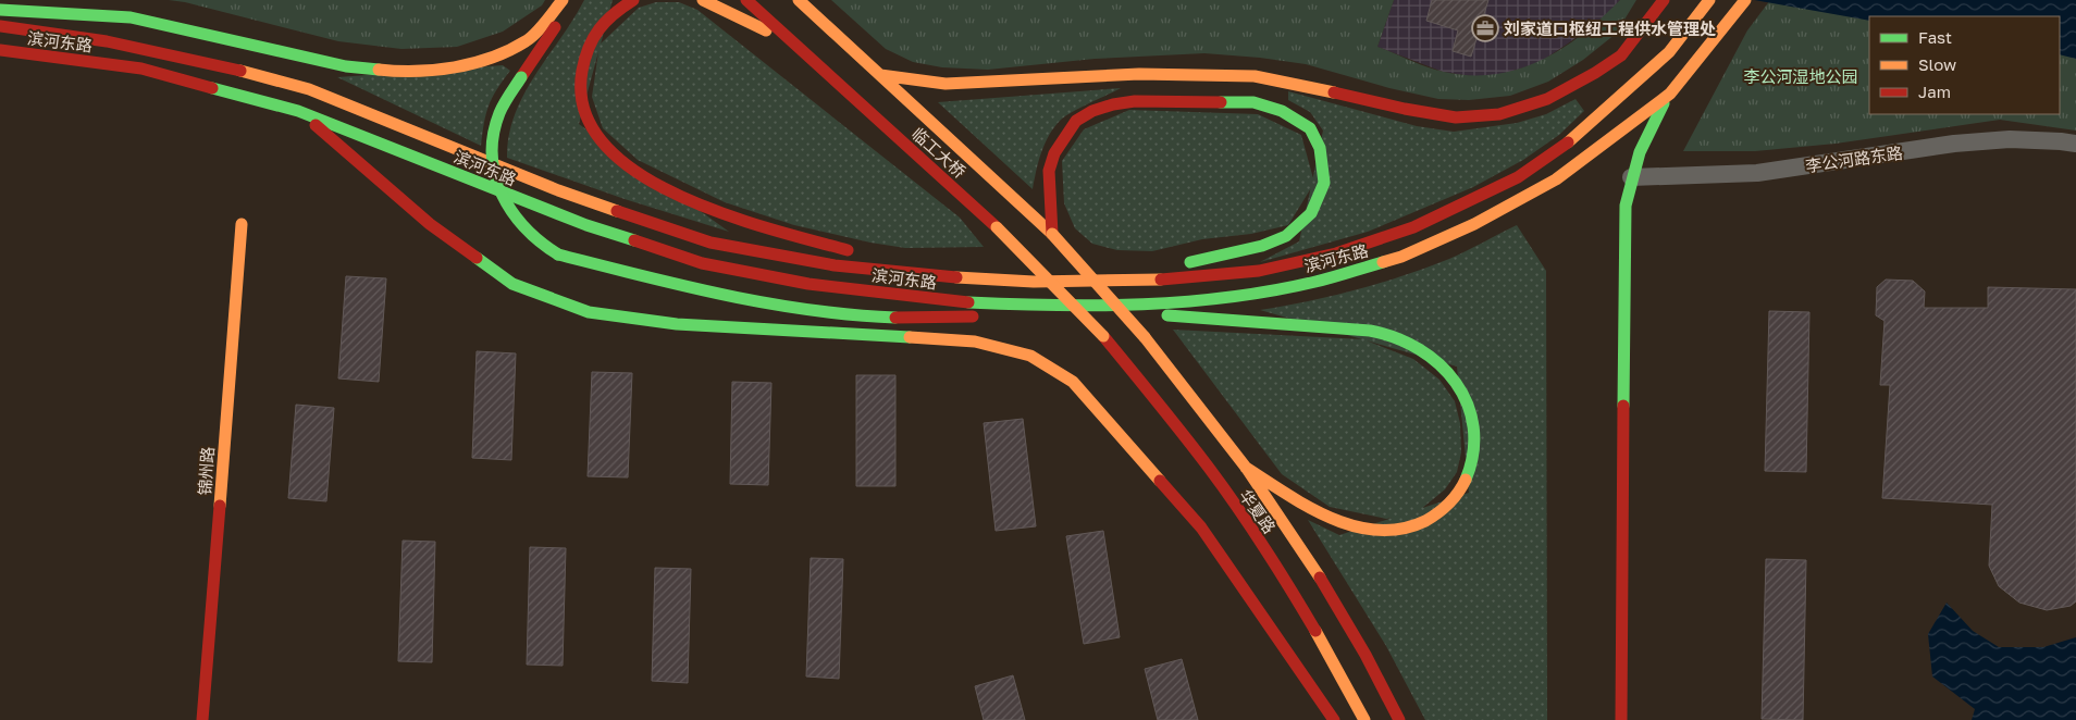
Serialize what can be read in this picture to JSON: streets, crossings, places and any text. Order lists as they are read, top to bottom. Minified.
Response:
{"streets":{"main road":["滨河东路","临工大桥","锦州路","华夏路"],"street":["李公河路东路"]},"crossings":[["临工大桥","华夏路"]],"parks":["李公河湿地公园"],"places":{"office":["刘家道口枢纽工程供水管理处"]},"legend":["Fast","Slow","Jam"]}
